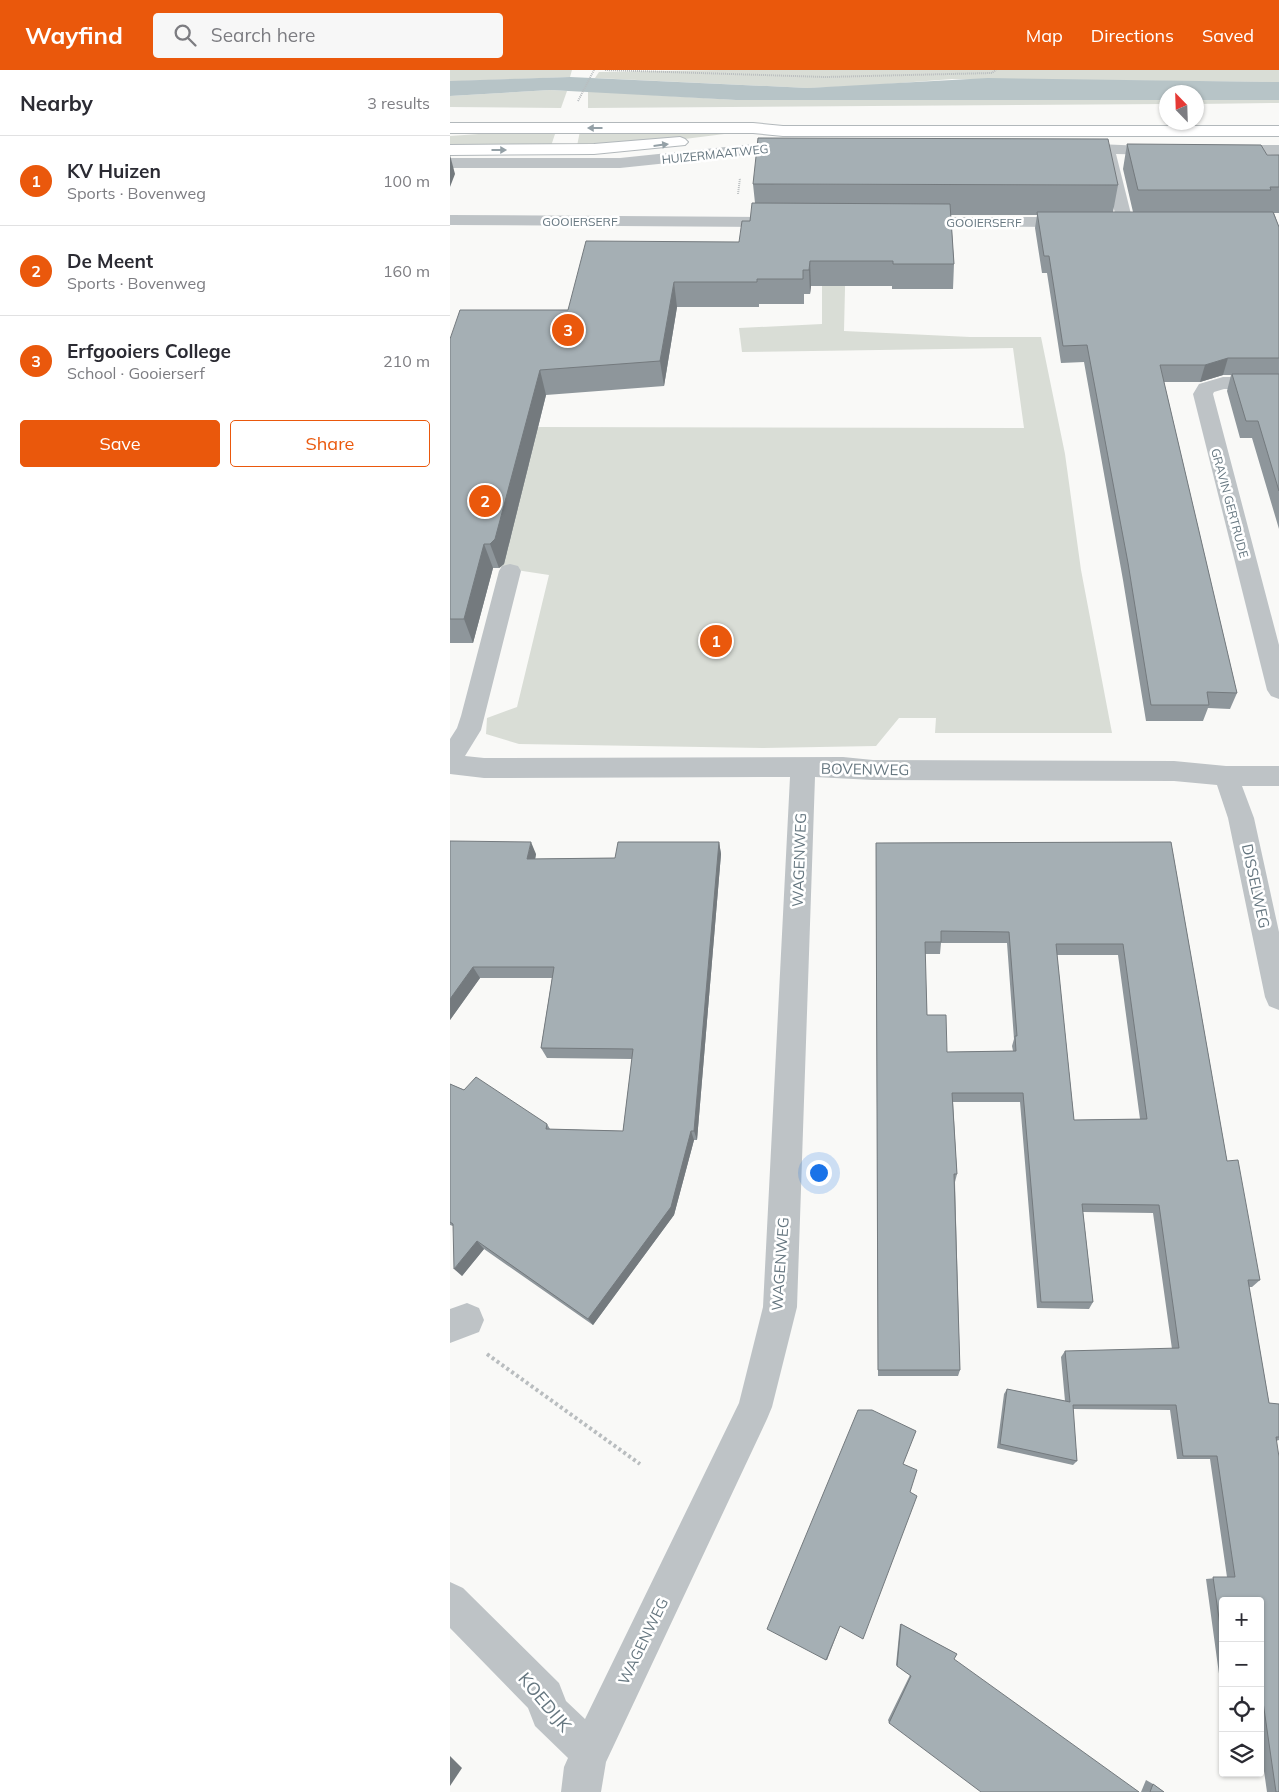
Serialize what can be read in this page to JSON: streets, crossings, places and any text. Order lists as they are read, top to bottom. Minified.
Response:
{"streets":{"main road":["HUIZERMAATWEG"],"street":["GOOIERSERF","GRAVIN GERTRUDE","BOVENWEG","WAGENWEG","DISSELWEG","KOEDIJK"]},"crossings":[["BOVENWEG","WAGENWEG"],["BOVENWEG","DISSELWEG"],["WAGENWEG","KOEDIJK"]],"north":"top left","page":{"header":"Wayfind","search":"Search here","nav":["Map","Directions","Saved"],"heading":["Nearby","3 results"],"list":[{"mark":"1","name":"KV Huizen","note":"Sports · Bovenweg","value":"100 m"},{"mark":"2","name":"De Meent","note":"Sports · Bovenweg","value":"160 m"},{"mark":"3","name":"Erfgooiers College","note":"School · Gooierserf","value":"210 m"}],"pins":["3","2","1"],"buttons":["Save","Share"],"map_buttons":["+","−"]}}
